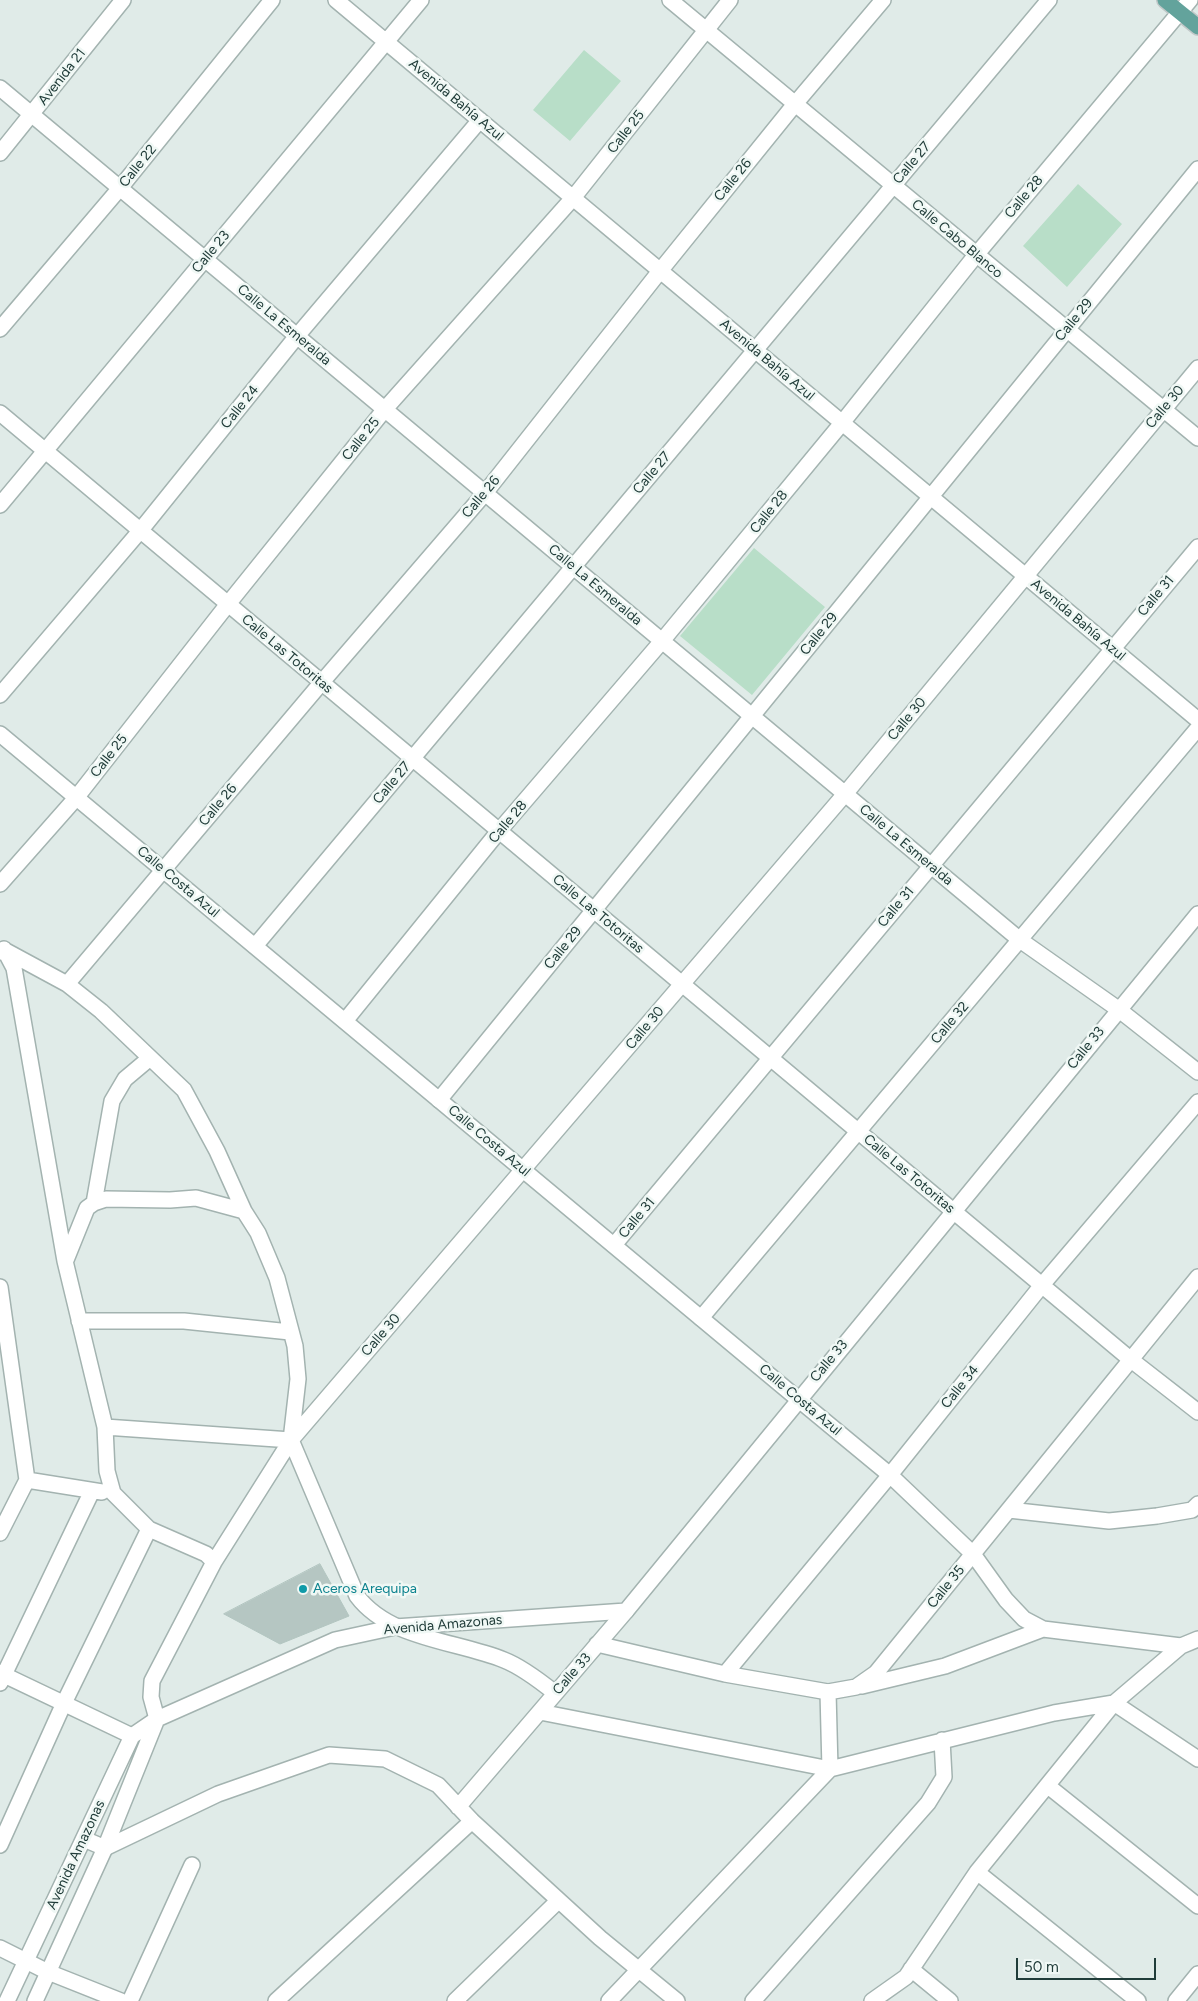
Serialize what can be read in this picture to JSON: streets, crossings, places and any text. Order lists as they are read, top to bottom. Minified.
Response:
{"streets":{"street":["Avenida 21","Avenida Bahía Azul","Calle 25","Calle 27","Calle 22","Calle 26","Calle 28","Calle Cabo Blanco","Calle 23","Calle 29","Calle La Esmeralda","Calle 24","Calle 30","Calle 31","Calle Las Totoritas","Calle Costa Azul","Calle 32","Calle 33","Calle 34","Calle 35","Avenida Amazonas"]},"crossings":[["Avenida 21","Calle La Esmeralda"],["Avenida Bahía Azul","Calle 25"],["Avenida Bahía Azul","Calle 27"],["Avenida Bahía Azul","Calle 26"],["Avenida Bahía Azul","Calle 28"],["Avenida Bahía Azul","Calle 23"],["Avenida Bahía Azul","Calle 29"],["Avenida Bahía Azul","Calle 24"],["Avenida Bahía Azul","Calle 30"],["Avenida Bahía Azul","Calle 31"],["Calle 25","Calle Cabo Blanco"],["Calle 25","Calle La Esmeralda"],["Calle 25","Calle Las Totoritas"],["Calle 25","Calle Costa Azul"],["Calle 27","Calle Cabo Blanco"],["Calle 27","Calle La Esmeralda"],["Calle 27","Calle Las Totoritas"],["Calle 27","Calle Costa Azul"],["Calle 22","Calle La Esmeralda"],["Calle 26","Calle Cabo Blanco"],["Calle 26","Calle La Esmeralda"],["Calle 26","Calle Las Totoritas"],["Calle 26","Calle Costa Azul"],["Calle 28","Calle Cabo Blanco"],["Calle 28","Calle La Esmeralda"],["Calle 28","Calle Las Totoritas"],["Calle 28","Calle Costa Azul"],["Calle Cabo Blanco","Calle 29"],["Calle Cabo Blanco","Calle 30"],["Calle 23","Calle La Esmeralda"],["Calle 23","Calle Las Totoritas"],["Calle 29","Calle La Esmeralda"],["Calle 29","Calle Las Totoritas"],["Calle 29","Calle Costa Azul"],["Calle La Esmeralda","Calle 24"],["Calle La Esmeralda","Calle 30"],["Calle La Esmeralda","Calle 31"],["Calle La Esmeralda","Calle 32"],["Calle La Esmeralda","Calle 33"],["Calle 24","Calle Las Totoritas"],["Calle 30","Calle Las Totoritas"],["Calle 30","Calle Costa Azul"],["Calle 30","Avenida Amazonas"],["Calle 31","Calle Las Totoritas"],["Calle 31","Calle Costa Azul"],["Calle Las Totoritas","Calle 32"],["Calle Las Totoritas","Calle 33"],["Calle Las Totoritas","Calle 34"],["Calle Las Totoritas","Calle 35"],["Calle Costa Azul","Calle 32"],["Calle Costa Azul","Calle 33"],["Calle Costa Azul","Calle 34"],["Calle Costa Azul","Calle 35"],["Calle 33","Calle 35"],["Calle 33","Avenida Amazonas"],["Calle 34","Calle 35"]],"places":["Aceros Arequipa"],"scale_bar":"50 m"}
